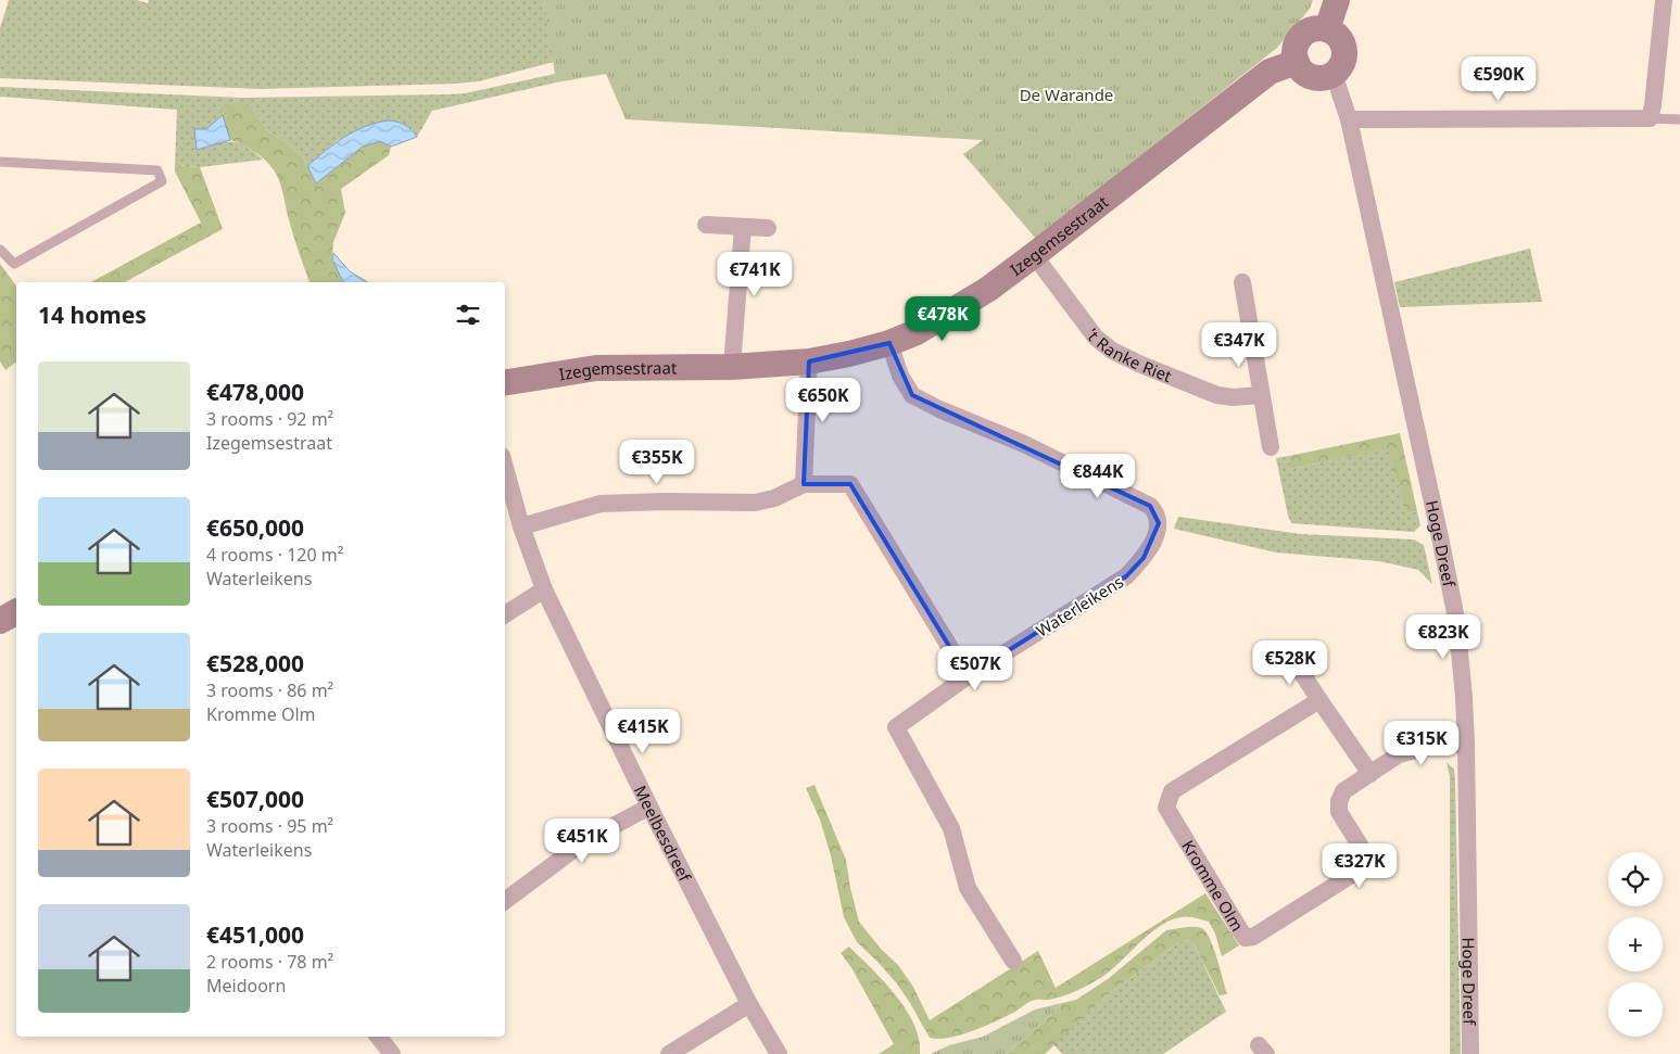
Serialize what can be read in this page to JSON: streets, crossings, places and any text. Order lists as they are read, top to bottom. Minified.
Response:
{"streets":{"street":["Izegemsestraat","'t Ranke Riet","Hoge Dreef","Waterleikens","Meelbesdreef","Kromme Olm"]},"crossings":[["Izegemsestraat","'t Ranke Riet"],["Izegemsestraat","Hoge Dreef"],["Izegemsestraat","Waterleikens"],["Hoge Dreef","Kromme Olm"]],"parks":["De Warande"],"page":{"price":["€590K","€741K","€478K","€347K","€650K","€355K","€844K","€823K","€528K","€507K","€415K","€315K","€451K","€327K"],"heading":"14 homes","list":[{"name":"€478,000","note":"3 rooms · 92 m² · Izegemsestraat"},{"name":"€650,000","note":"4 rooms · 120 m² · Waterleikens"},{"name":"€528,000","note":"3 rooms · 86 m² · Kromme Olm"},{"name":"€507,000","note":"3 rooms · 95 m² · Waterleikens"},{"name":"€451,000","note":"2 rooms · 78 m² · Meidoorn"}],"map_buttons":["+","−"]}}
